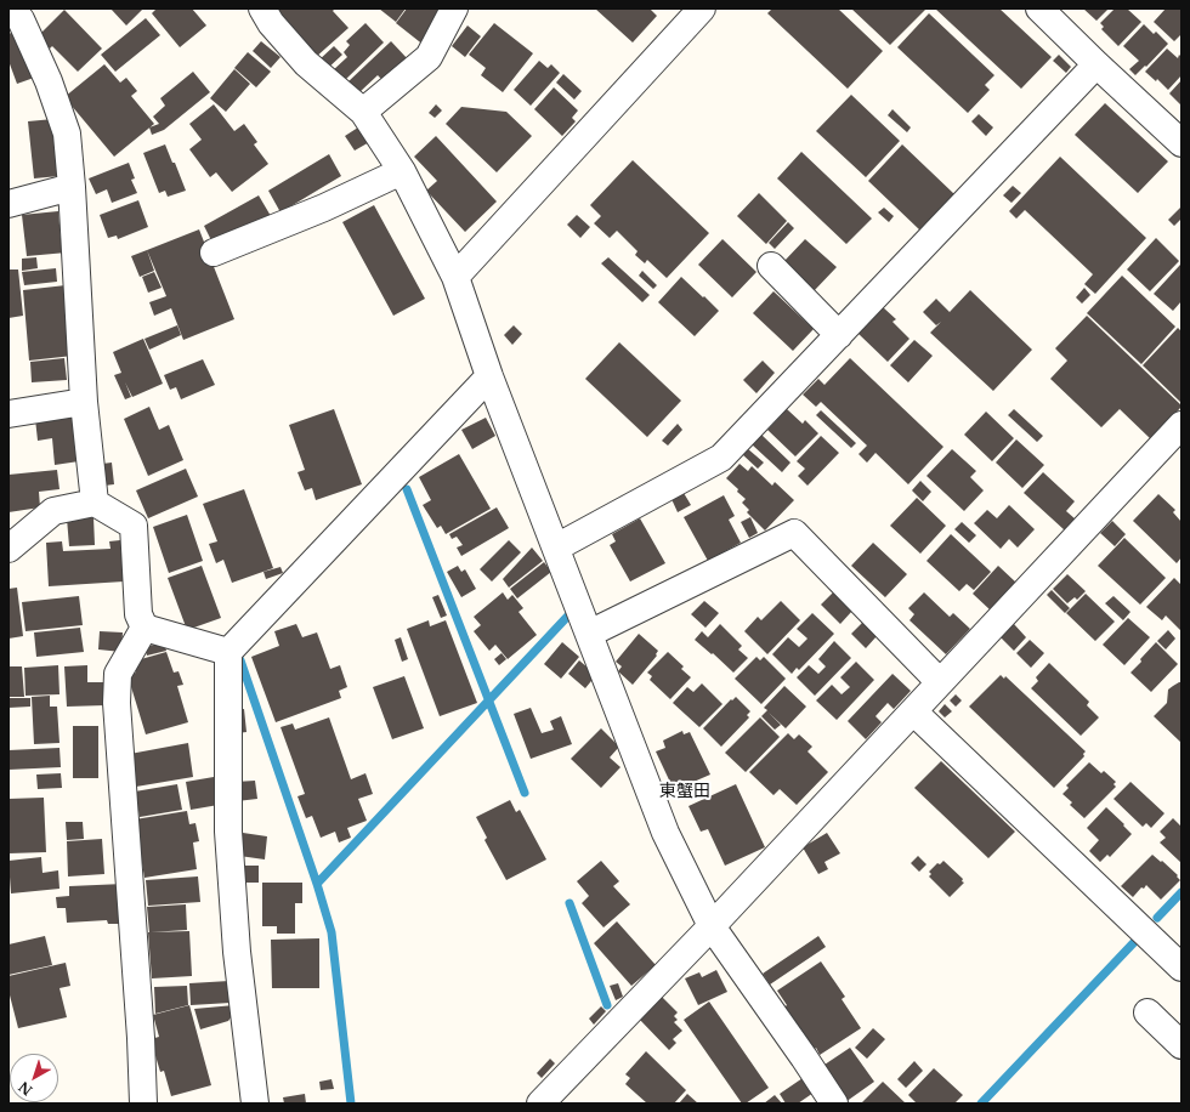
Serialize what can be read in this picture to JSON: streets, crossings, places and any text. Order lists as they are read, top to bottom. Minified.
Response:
{"districts":["東蟹田"],"north":"bottom left"}
